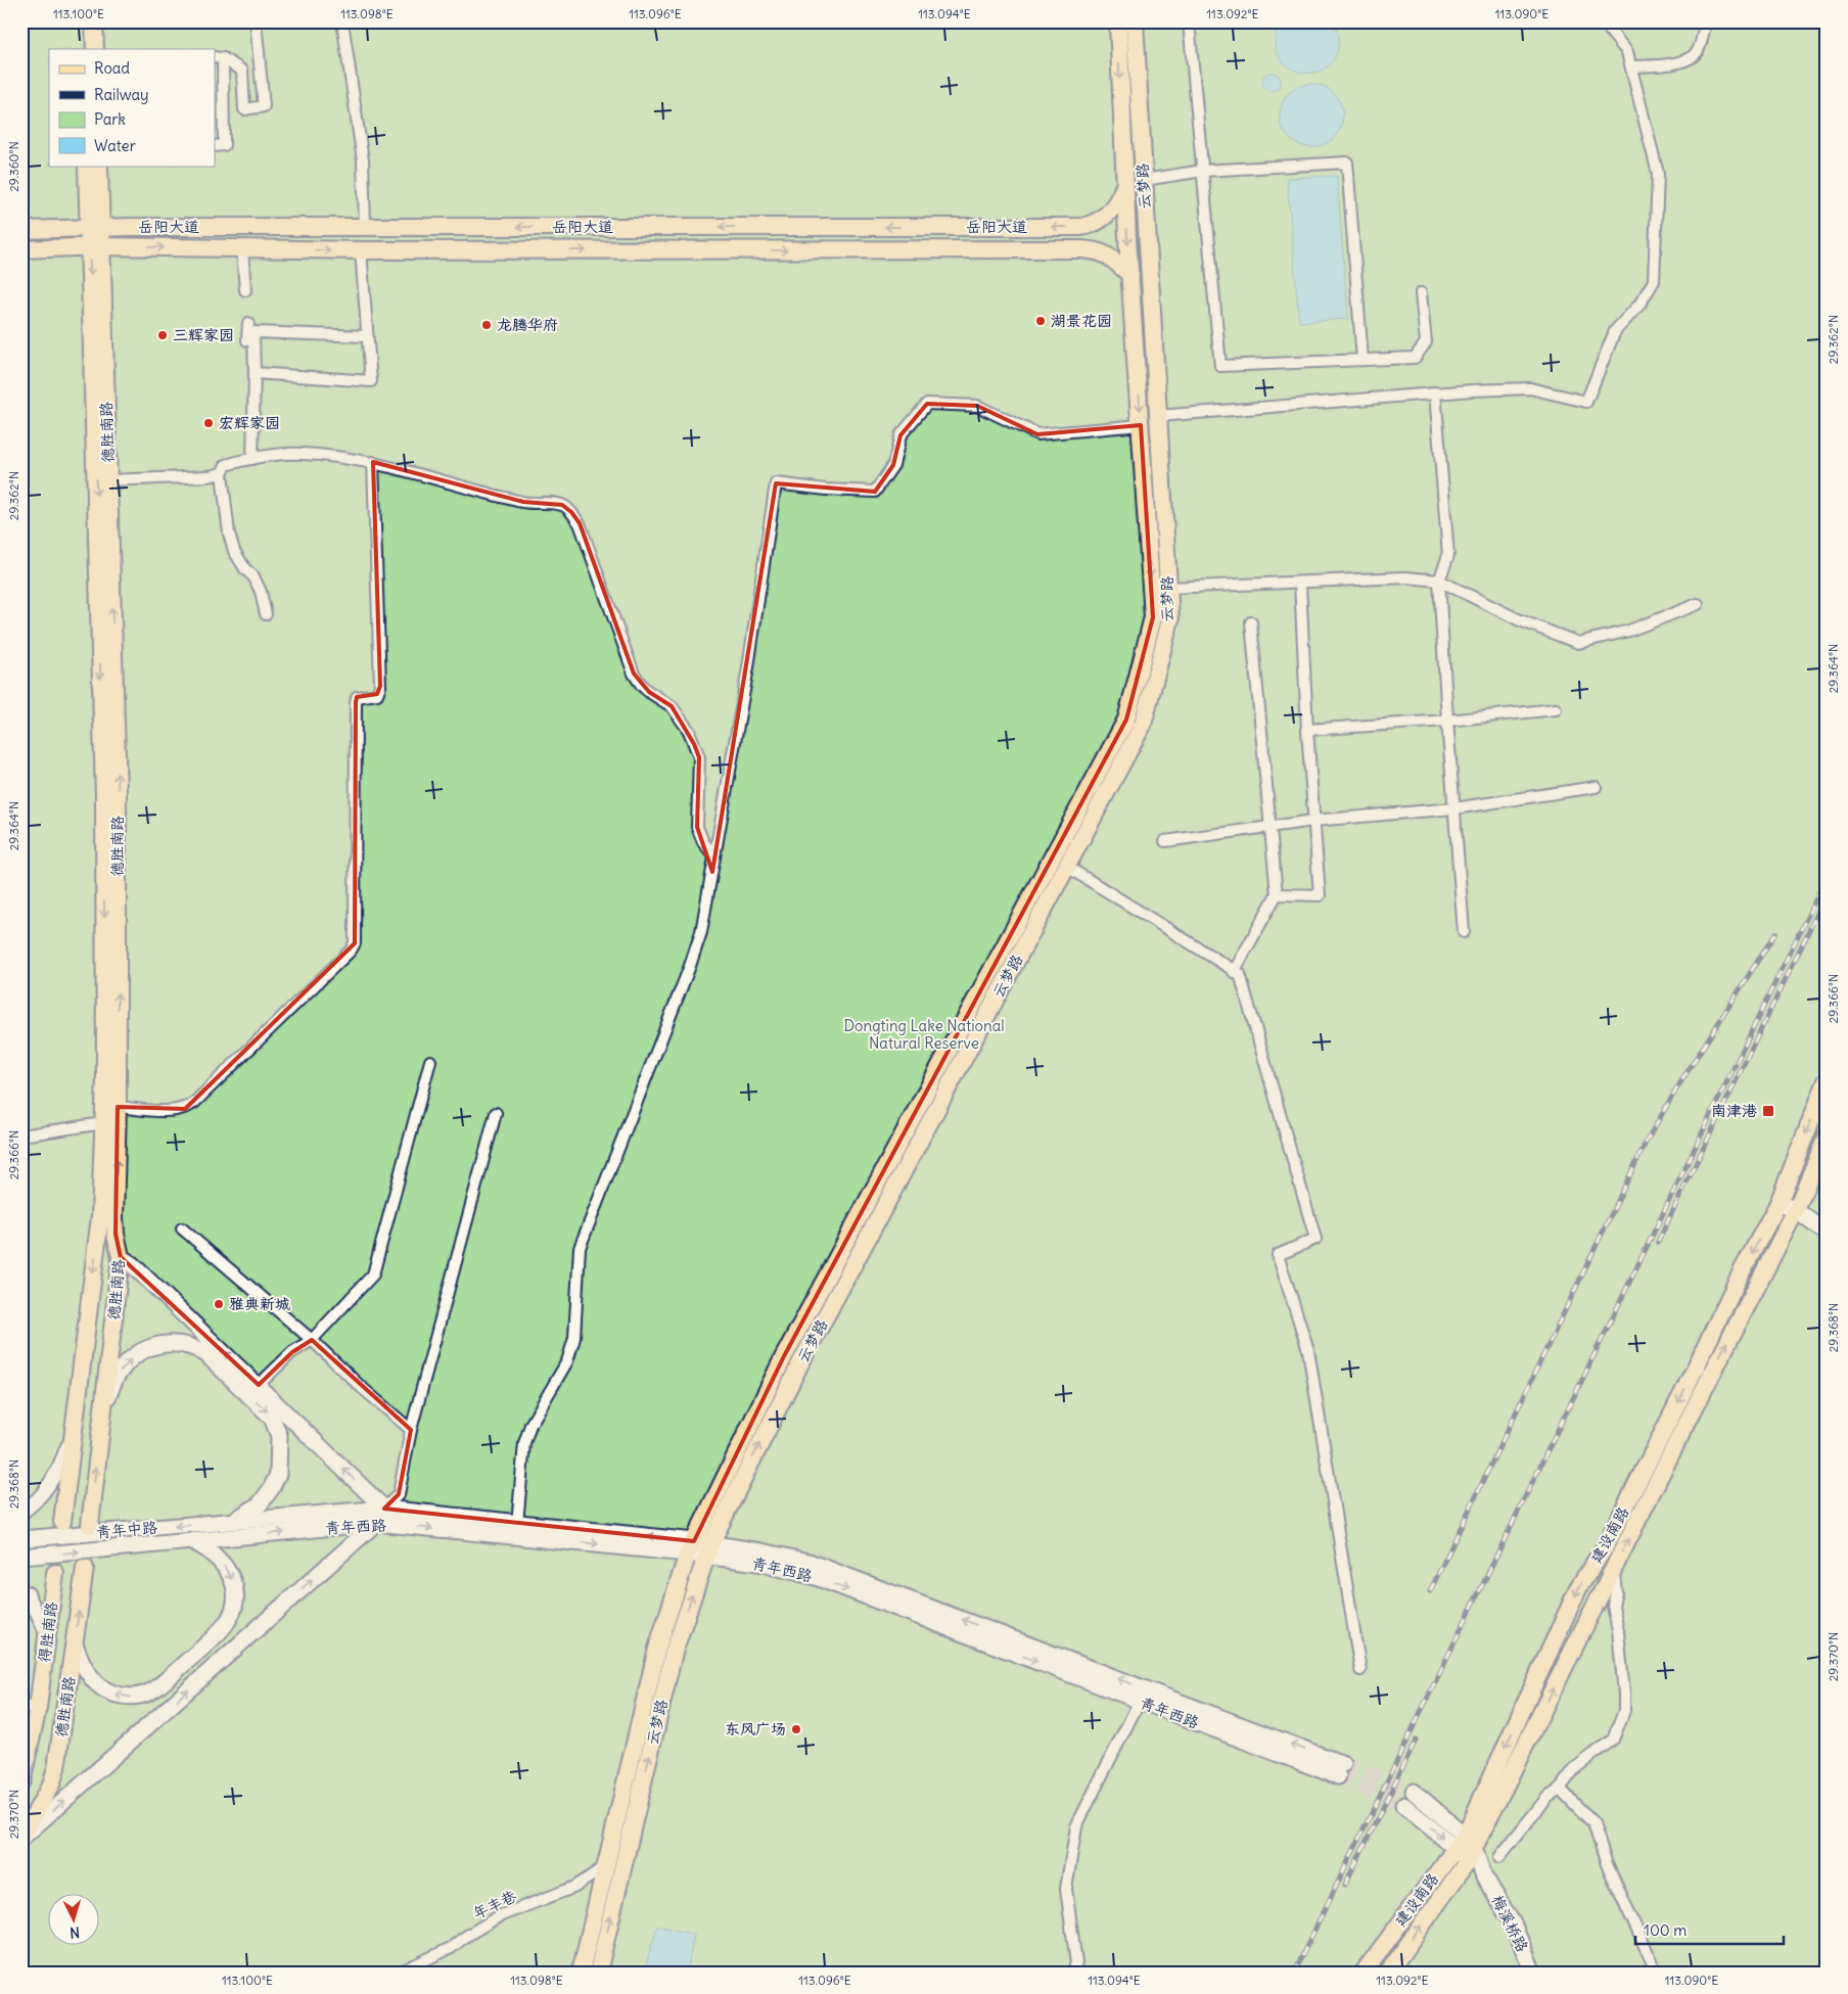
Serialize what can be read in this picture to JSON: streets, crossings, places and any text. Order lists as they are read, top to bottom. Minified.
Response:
{"streets":{"main road":["云梦路","岳阳大道","德胜南路","青年西路","青年中路","建设南路","得胜南路","梅溪桥路"],"street":["年丰巷"]},"crossings":[["云梦路","青年西路"],["岳阳大道","德胜南路"],["青年西路","青年中路"],["建设南路","梅溪桥路"]],"parks":["Dongting Lake National Natural Reserve"],"places":{"other":["湖景花园","龙腾华府","三辉家园","宏辉家园","雅典新城","东风广场"],"transit":["南津港"]},"legend":["Road","Railway","Park","Water"],"scale_bar":"100 m","north":"bottom","coordinates":["113.100°E","113.098°E","113.096°E","113.094°E","113.092°E","113.090°E","29.360°N","29.362°N","29.364°N","29.366°N","29.368°N","29.370°N"]}
